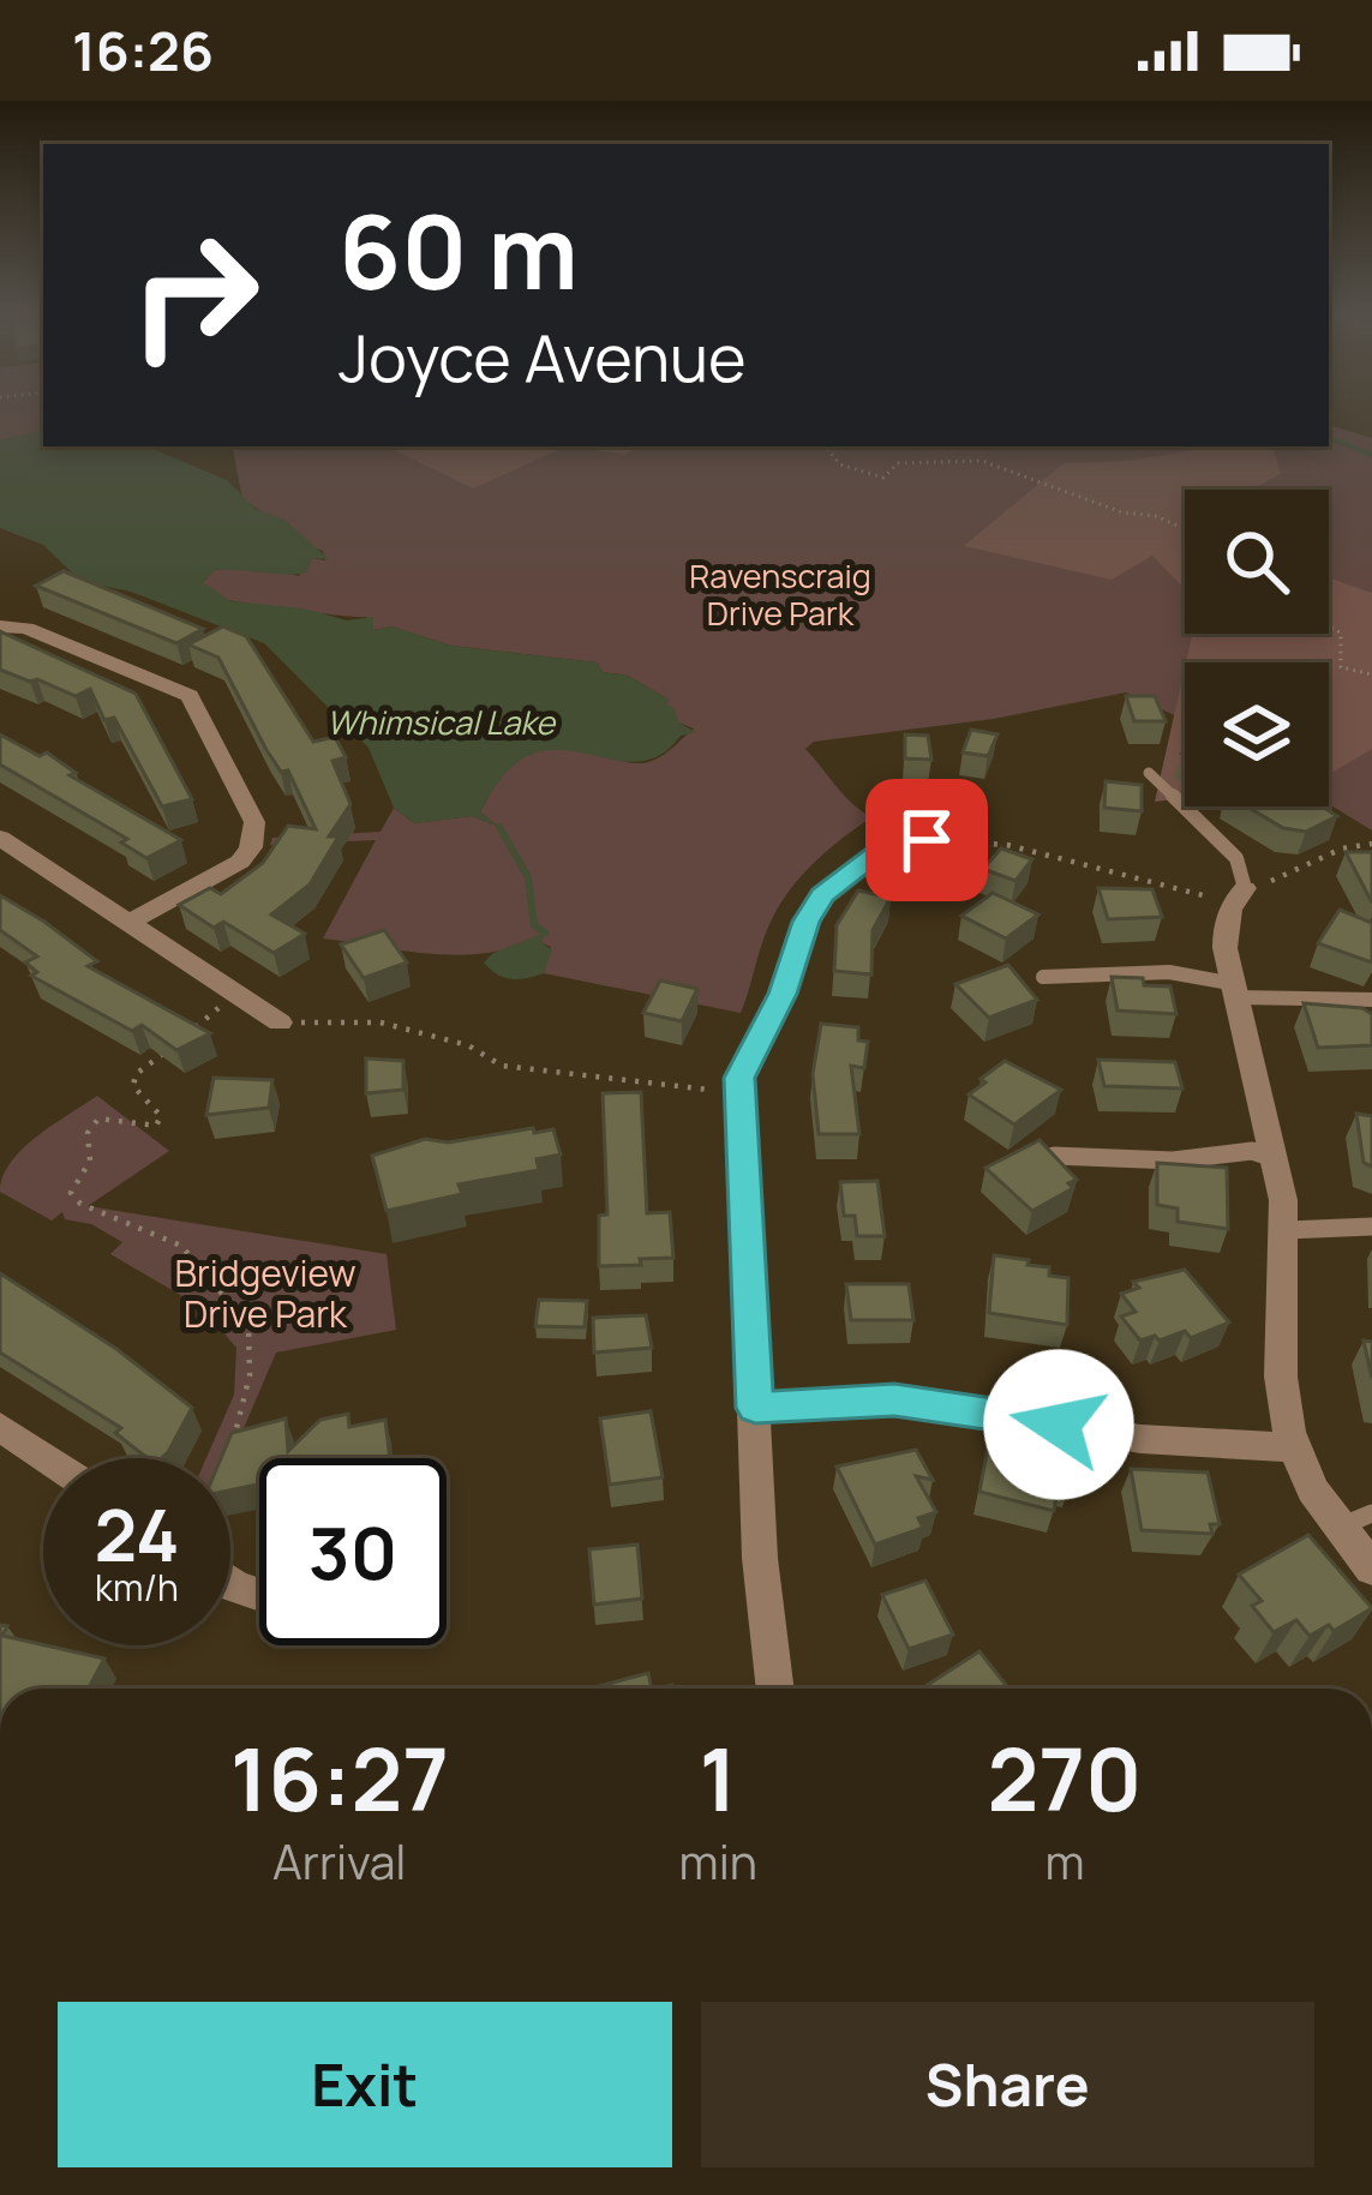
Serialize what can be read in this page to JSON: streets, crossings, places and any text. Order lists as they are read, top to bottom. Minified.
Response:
{"water":["Whimsical Lake"],"parks":["Ravenscraig Drive Park","Bridgeview Drive Park"],"page":{"status":"16:26","turn":["60 m","Joyce Avenue"],"speed":"24 km/h","limit":"30","eta":["16:27","Arrival","1","min","270","m"],"buttons":["Exit","Share"]}}
